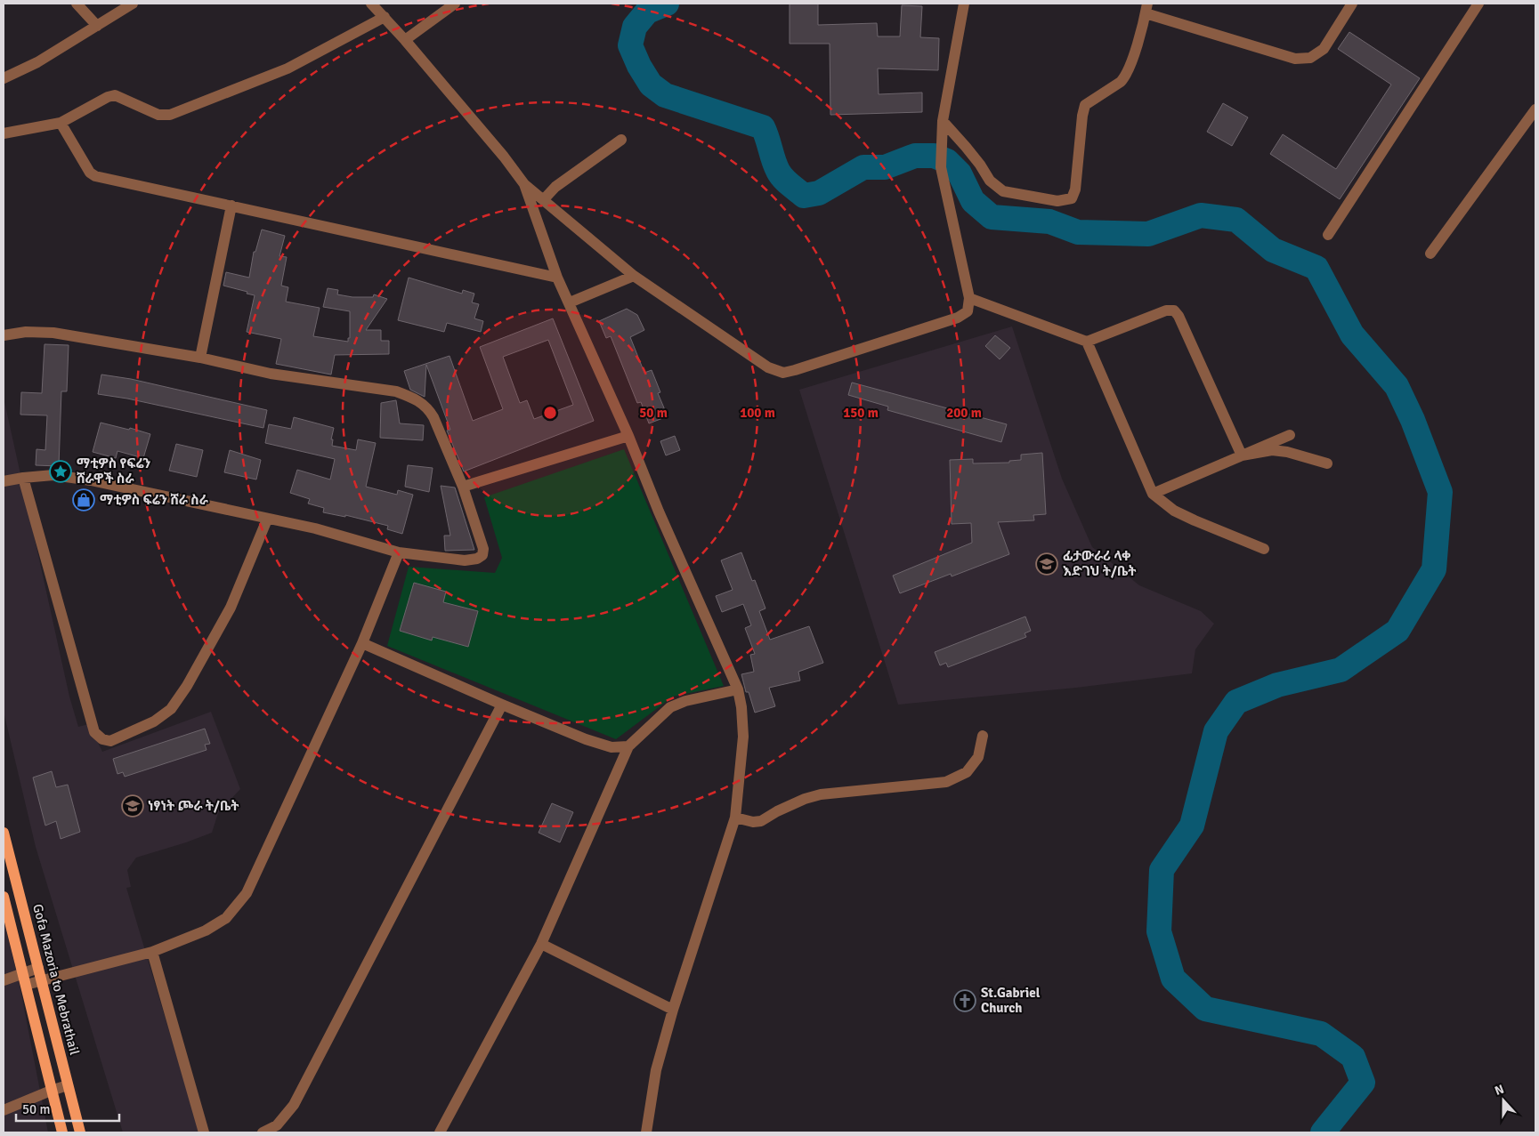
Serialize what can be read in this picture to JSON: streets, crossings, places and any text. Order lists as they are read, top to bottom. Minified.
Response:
{"streets":{"main road":["Gofa Mazoria to Mebrathail"]},"places":{"place":["ማቲዎስ የፍሬን ሸራዋች ስራ"],"shop":["ማቲዎስ ፍሬን ሸራ ስራ"],"school or university":["ፊታውራሪ ላቀ እድገህ ት/ቤት","ነፃነት ጮራ ት/ቤት"],"church":["St.Gabriel Church"]},"scale_bar":"50 m","north":"top","rings":["50 m","100 m","150 m","200 m"]}
